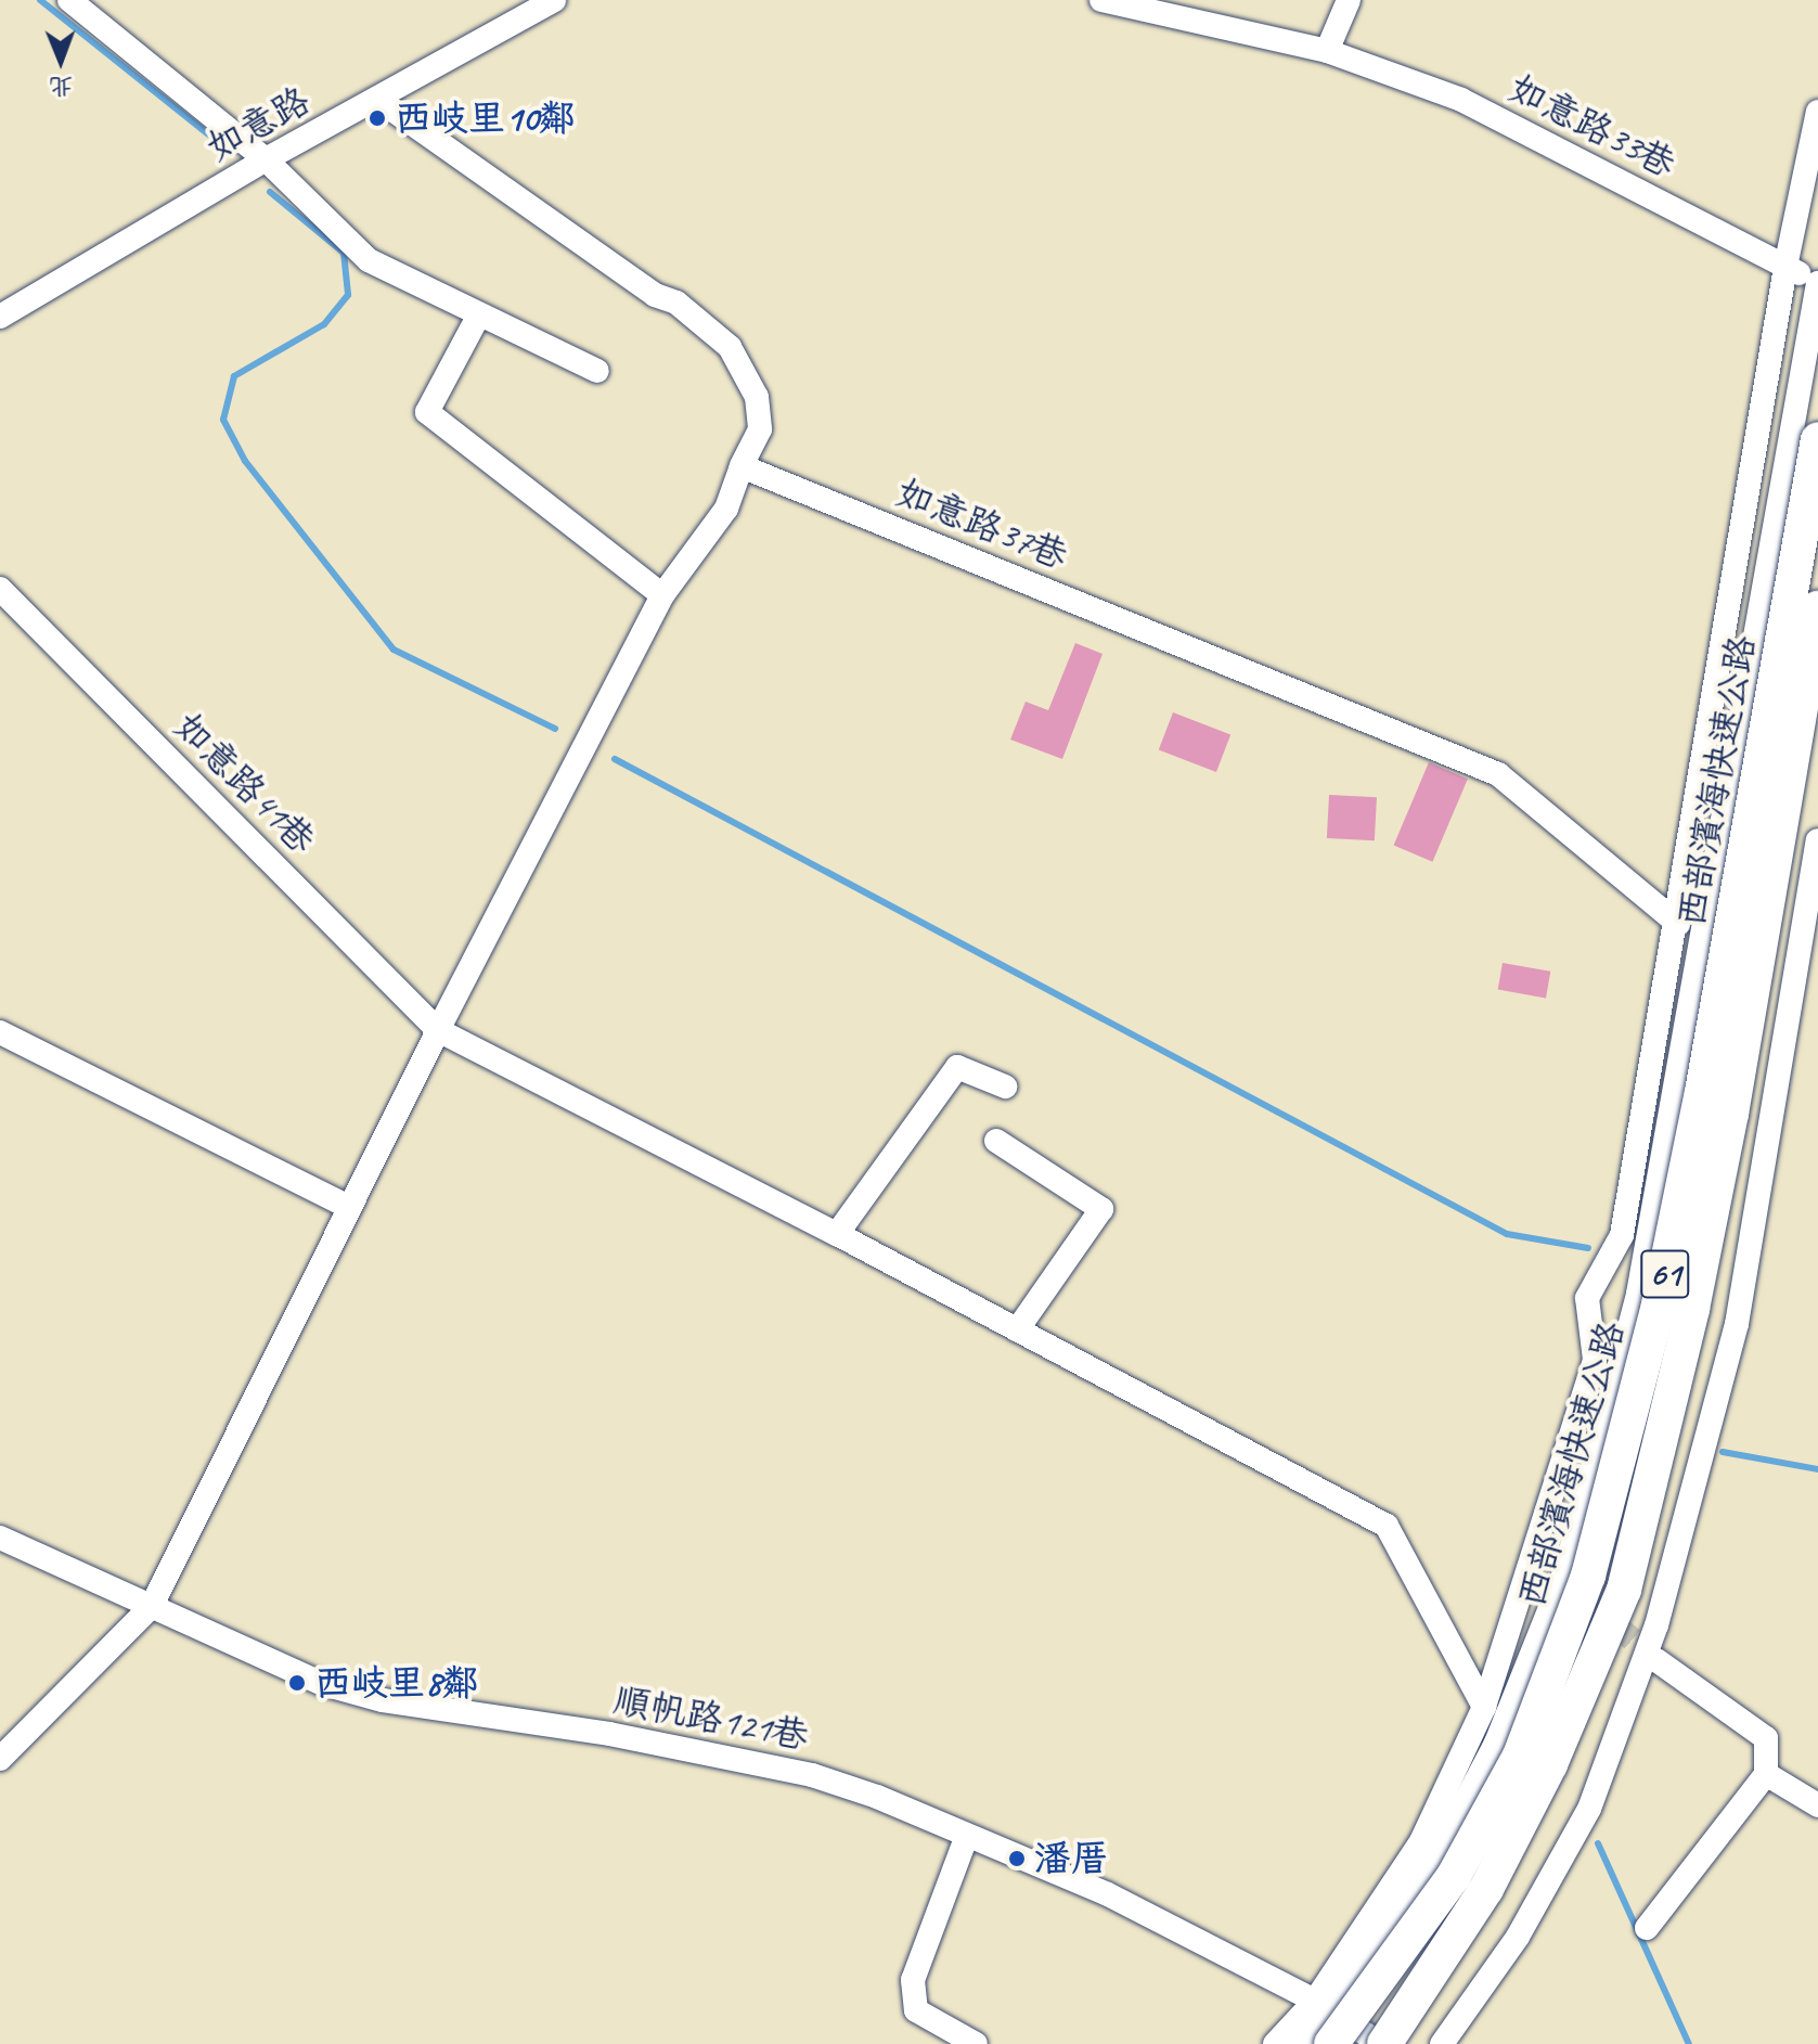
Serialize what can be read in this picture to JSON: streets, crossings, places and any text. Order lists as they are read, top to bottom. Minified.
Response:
{"streets":{"highway":["西部濱海快速公路","61"],"street":["如意路","如意路33巷","如意路37巷","如意路41巷","順帆路121巷"]},"crossings":[["西部濱海快速公路","順帆路121巷"]],"places":["西岐里10鄰","西岐里8鄰","潘厝"],"north":"bottom"}
